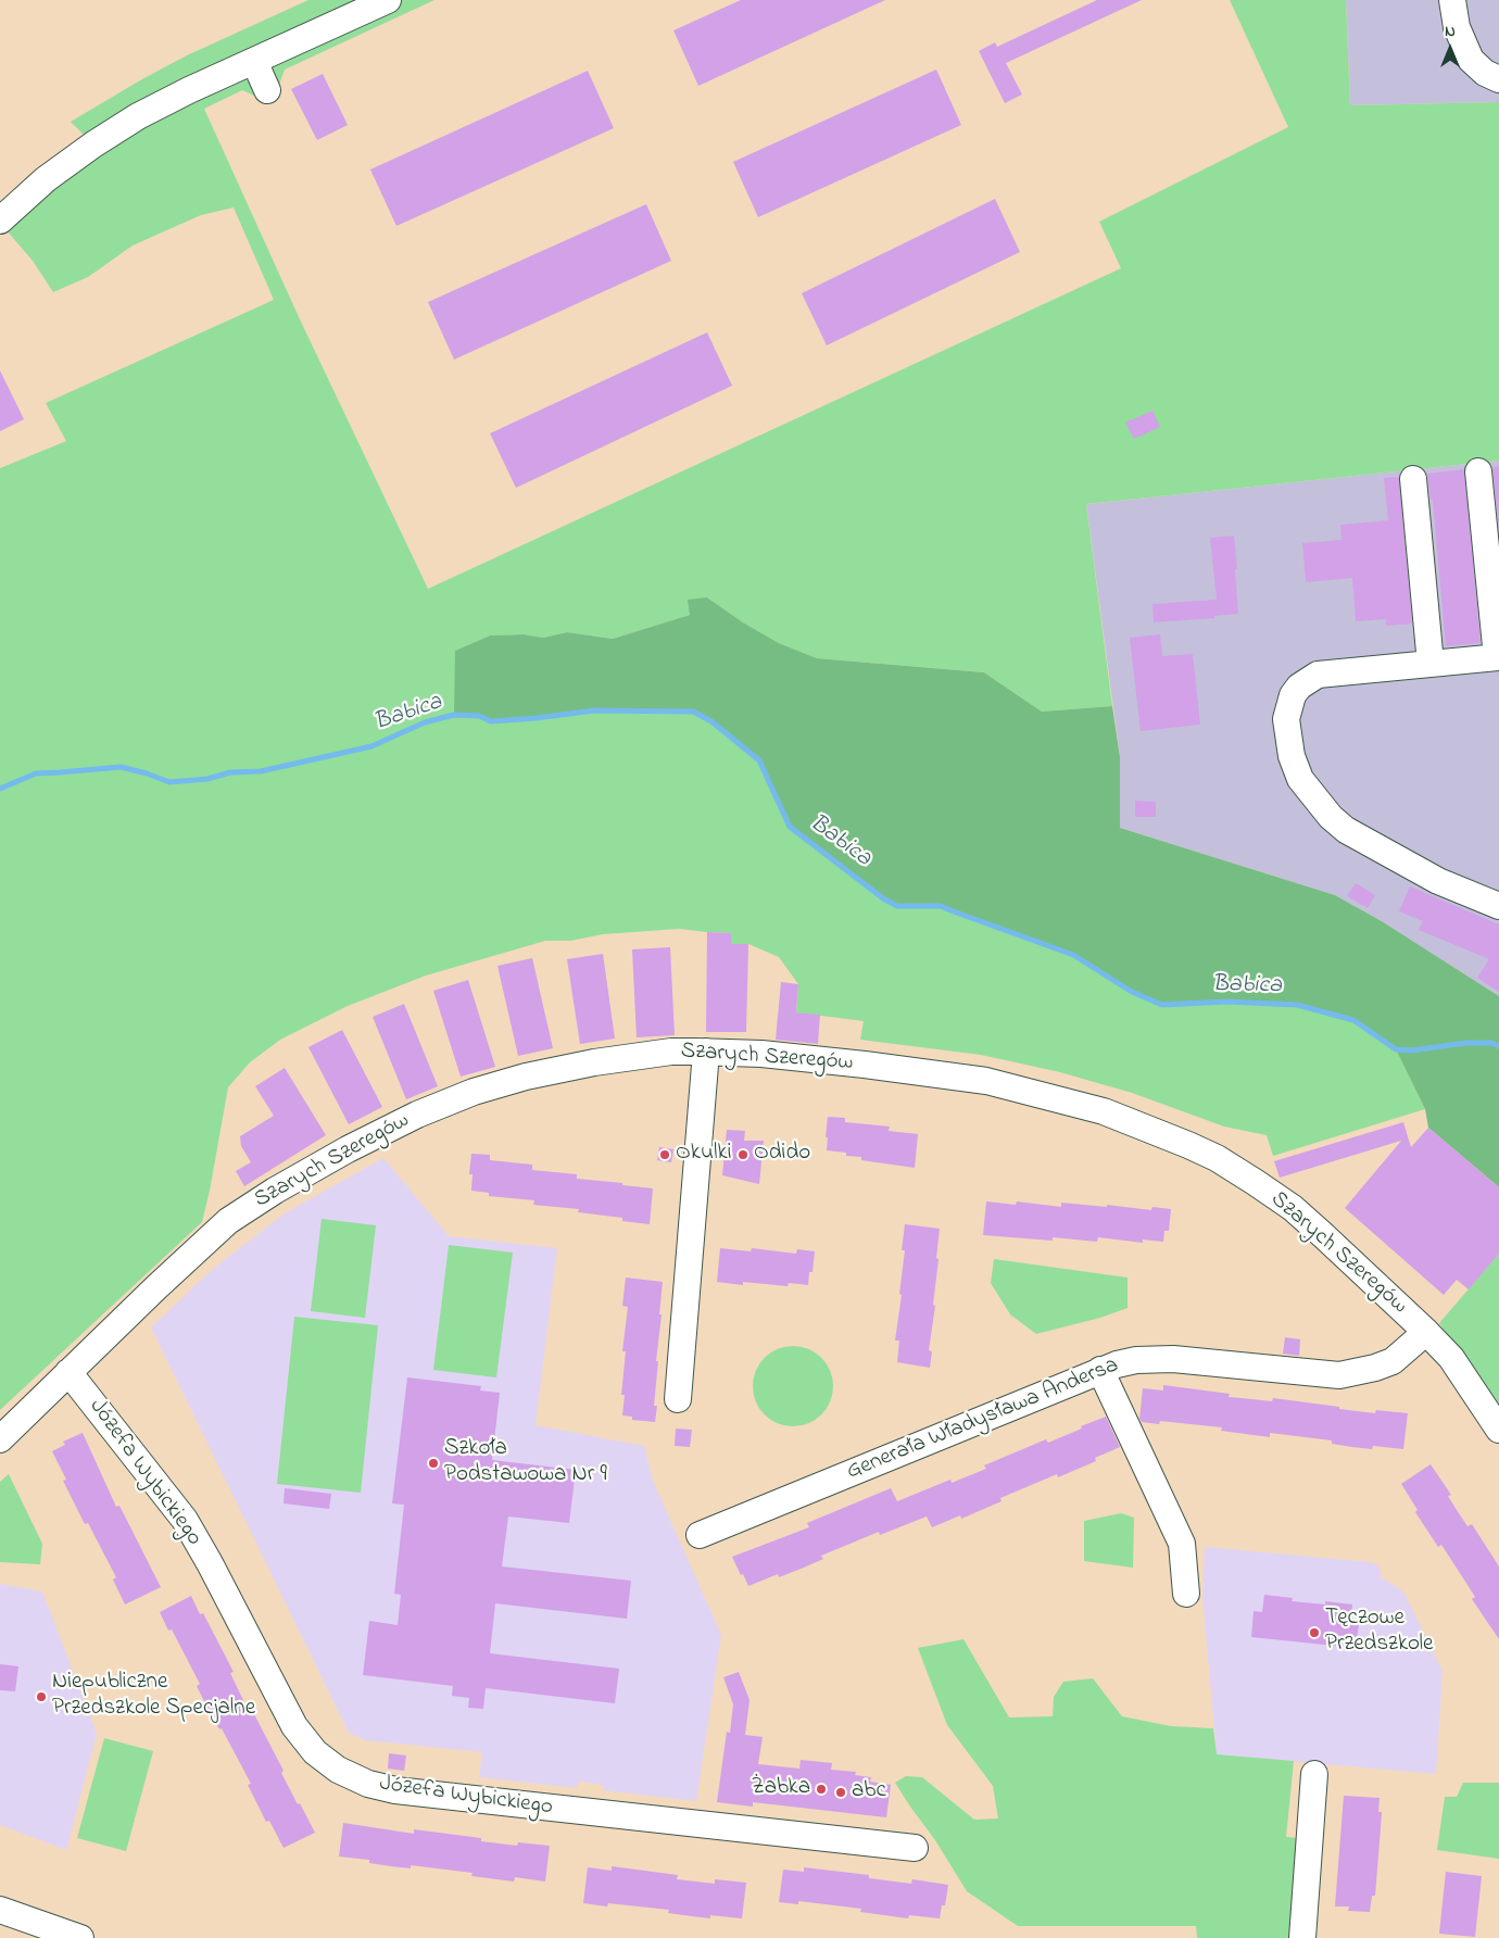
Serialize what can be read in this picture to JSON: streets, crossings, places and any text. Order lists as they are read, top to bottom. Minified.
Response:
{"streets":{"street":["Szarych Szeregów","Generała Władysława Andersa","Józefa Wybickiego"]},"crossings":[["Szarych Szeregów","Generała Władysława Andersa"],["Szarych Szeregów","Józefa Wybickiego"]],"water":["Babica"],"places":["Okulki","Odido","Szkoła Podstawowa Nr 9","Tęczowe Przedszkole","Niepubliczne Przedszkole Specjalne","Żabka","abc"],"north":"top"}
